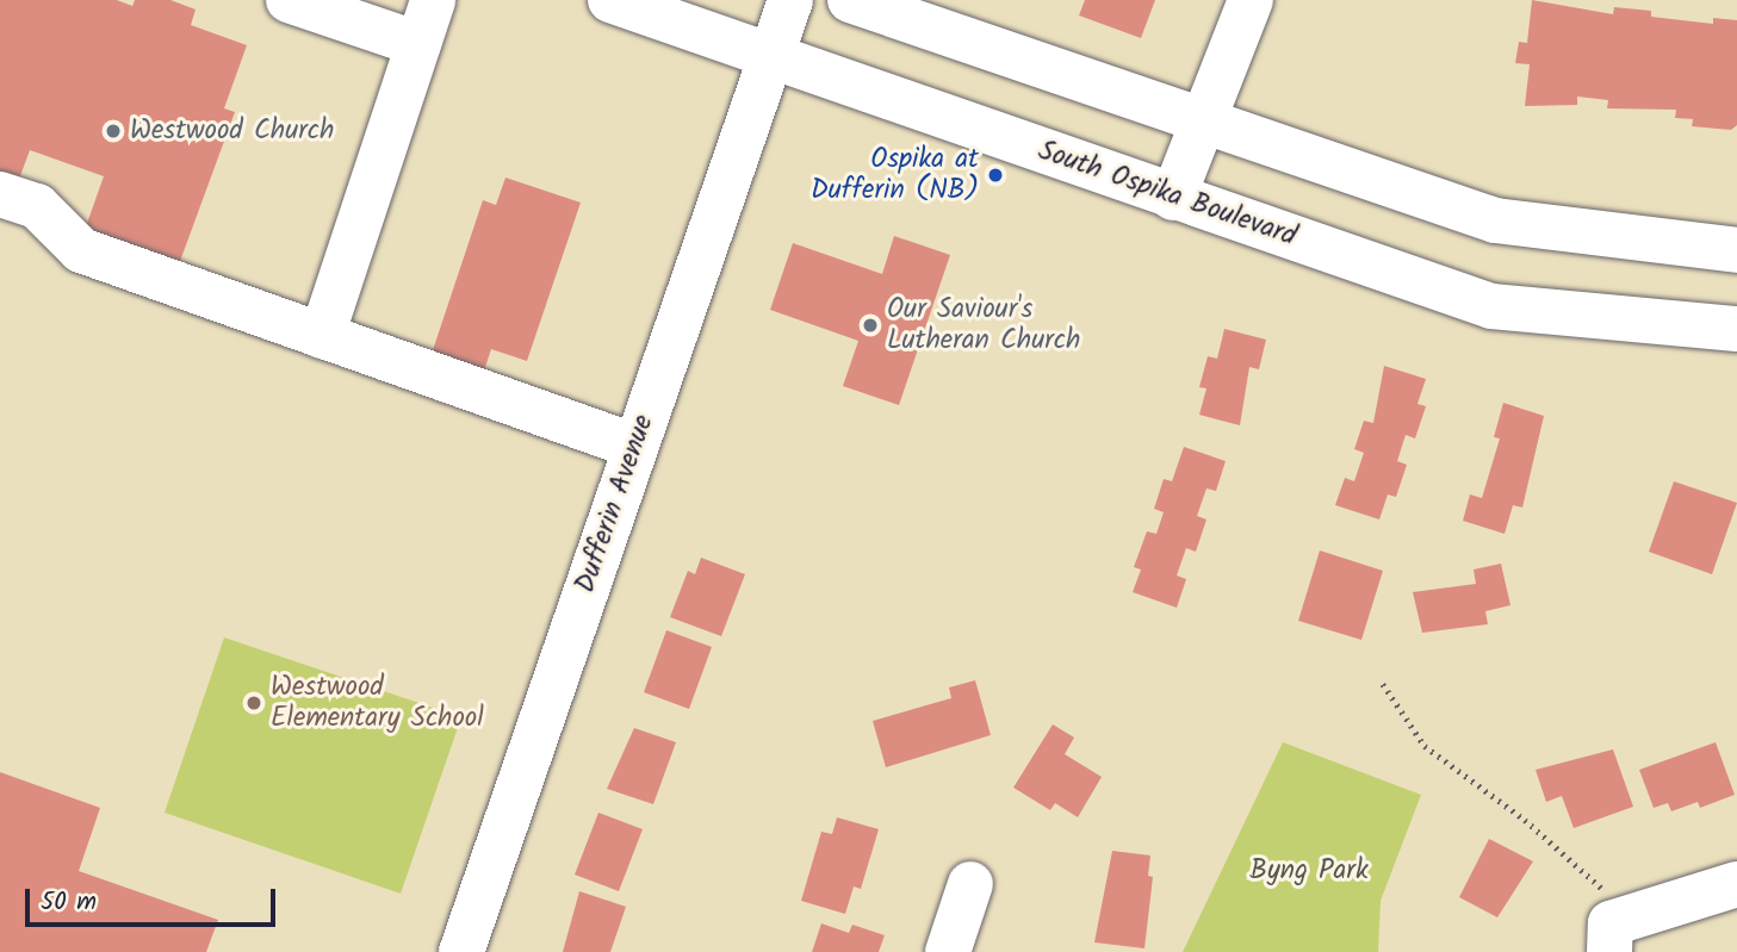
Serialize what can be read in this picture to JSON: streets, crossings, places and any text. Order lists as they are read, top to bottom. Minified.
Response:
{"streets":{"main road":["South Ospika Boulevard","Dufferin Avenue"]},"crossings":[["South Ospika Boulevard","Dufferin Avenue"]],"parks":["Byng Park"],"places":["Westwood Church","Ospika at Dufferin (NB)","Our Saviour's Lutheran Church","Westwood Elementary School"],"scale_bar":"50 m"}
